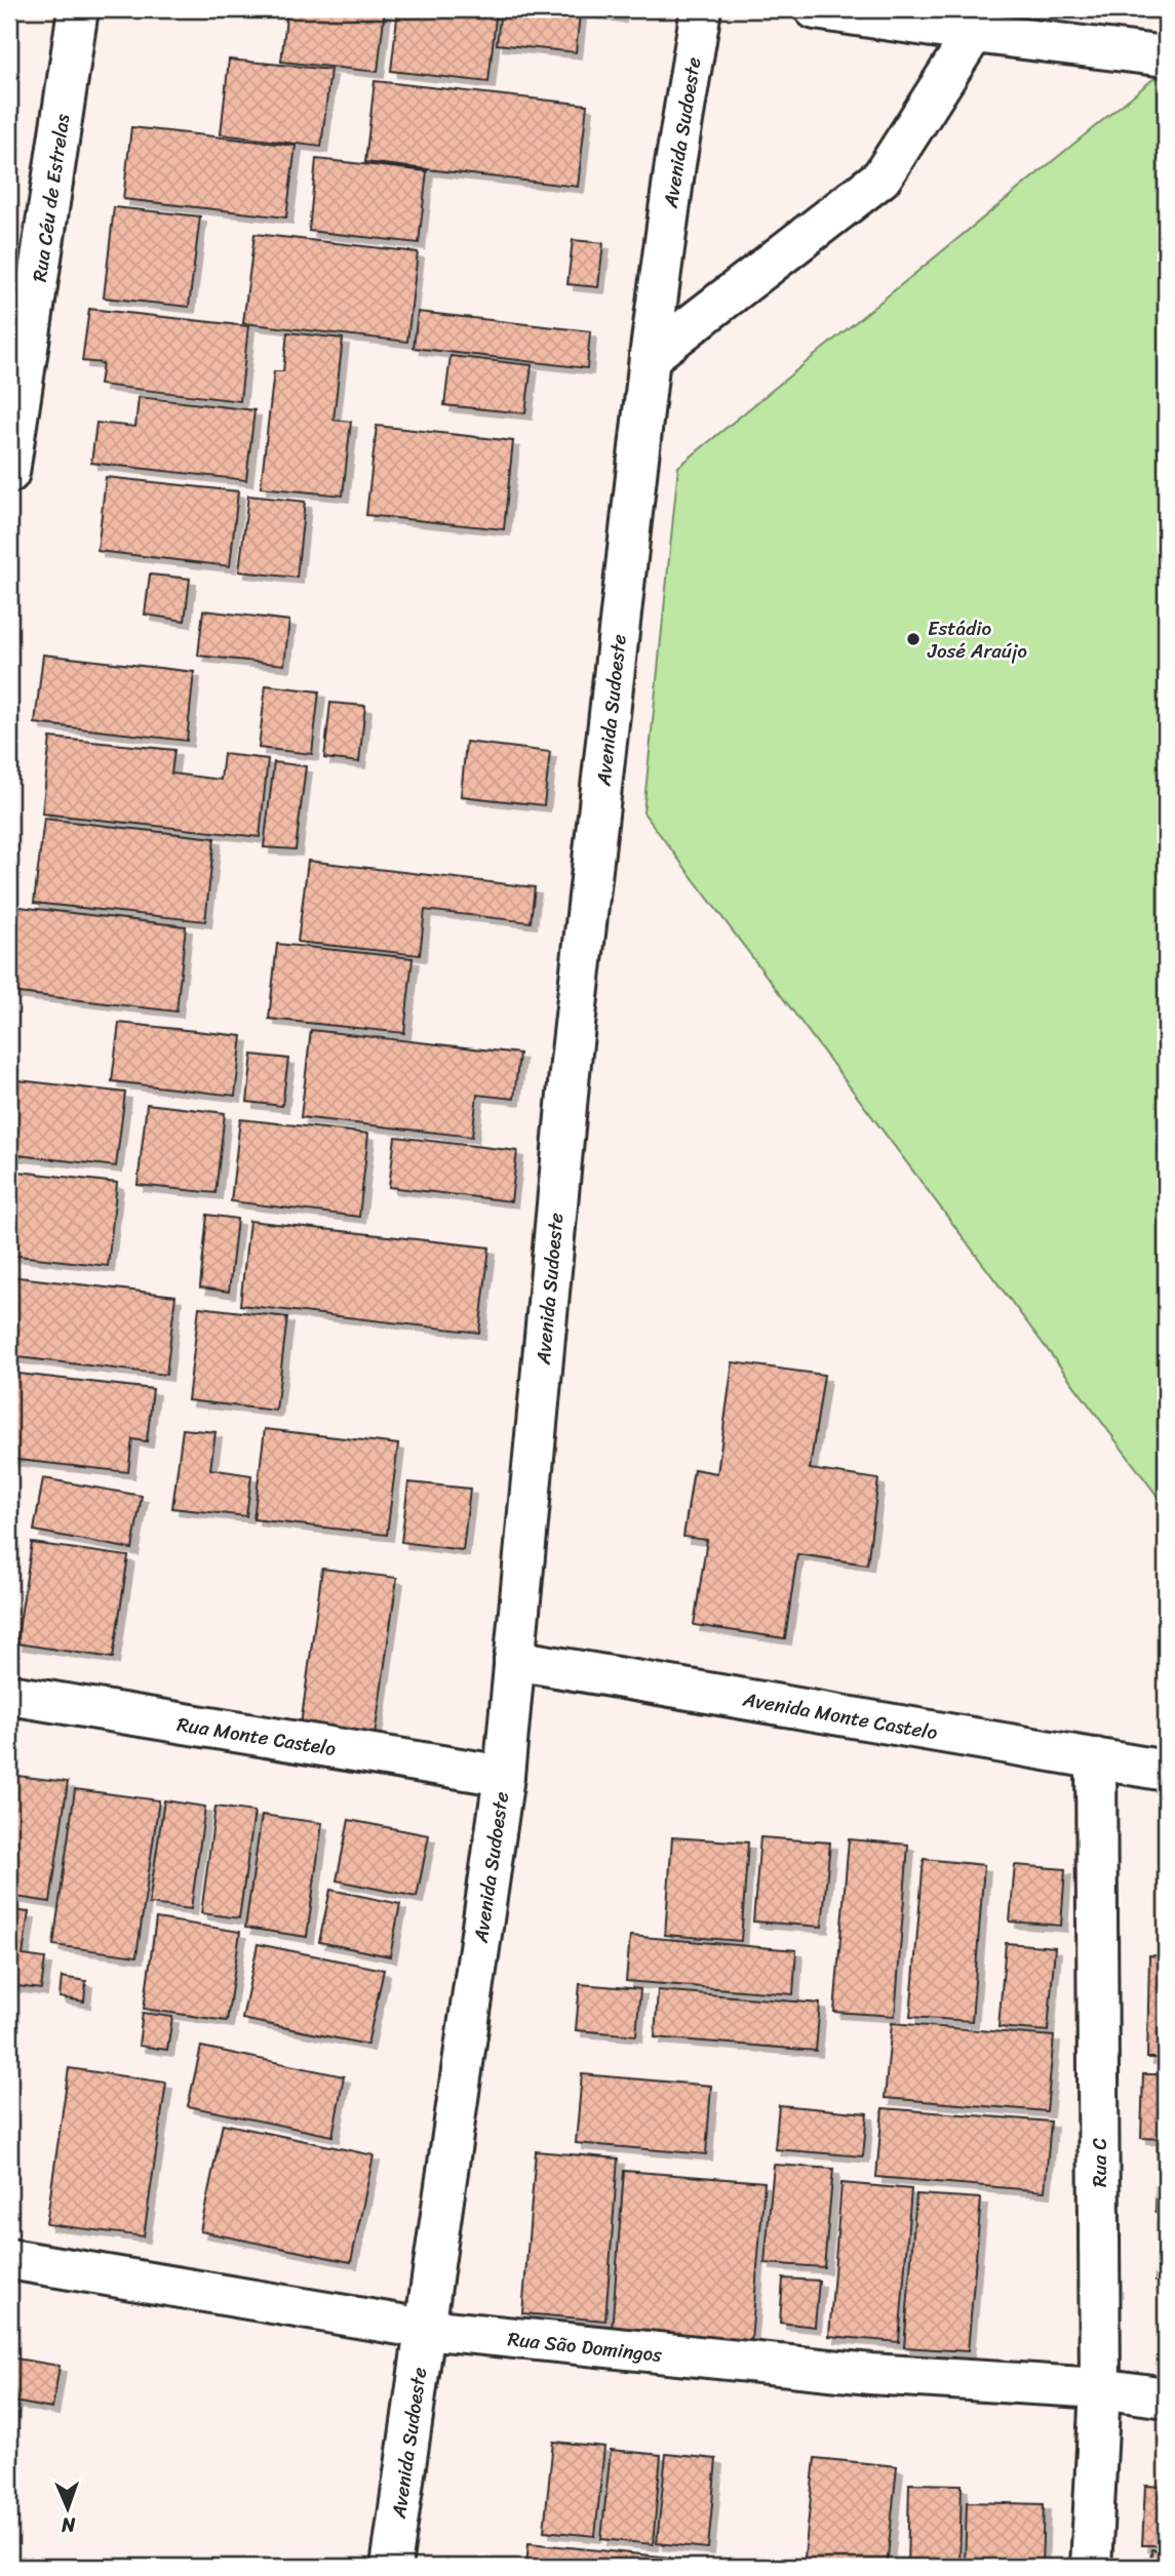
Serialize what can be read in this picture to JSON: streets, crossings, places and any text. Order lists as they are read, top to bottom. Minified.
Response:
{"streets":{"street":["Avenida Sudoeste","Rua Céu de Estrelas","Avenida Monte Castelo","Rua Monte Castelo","Rua C","Rua São Domingos"]},"crossings":[["Avenida Sudoeste","Avenida Monte Castelo"],["Avenida Sudoeste","Rua Monte Castelo"],["Avenida Sudoeste","Rua São Domingos"],["Avenida Monte Castelo","Rua C"],["Rua C","Rua São Domingos"]],"places":["Estádio José Araújo"],"north":"bottom"}
